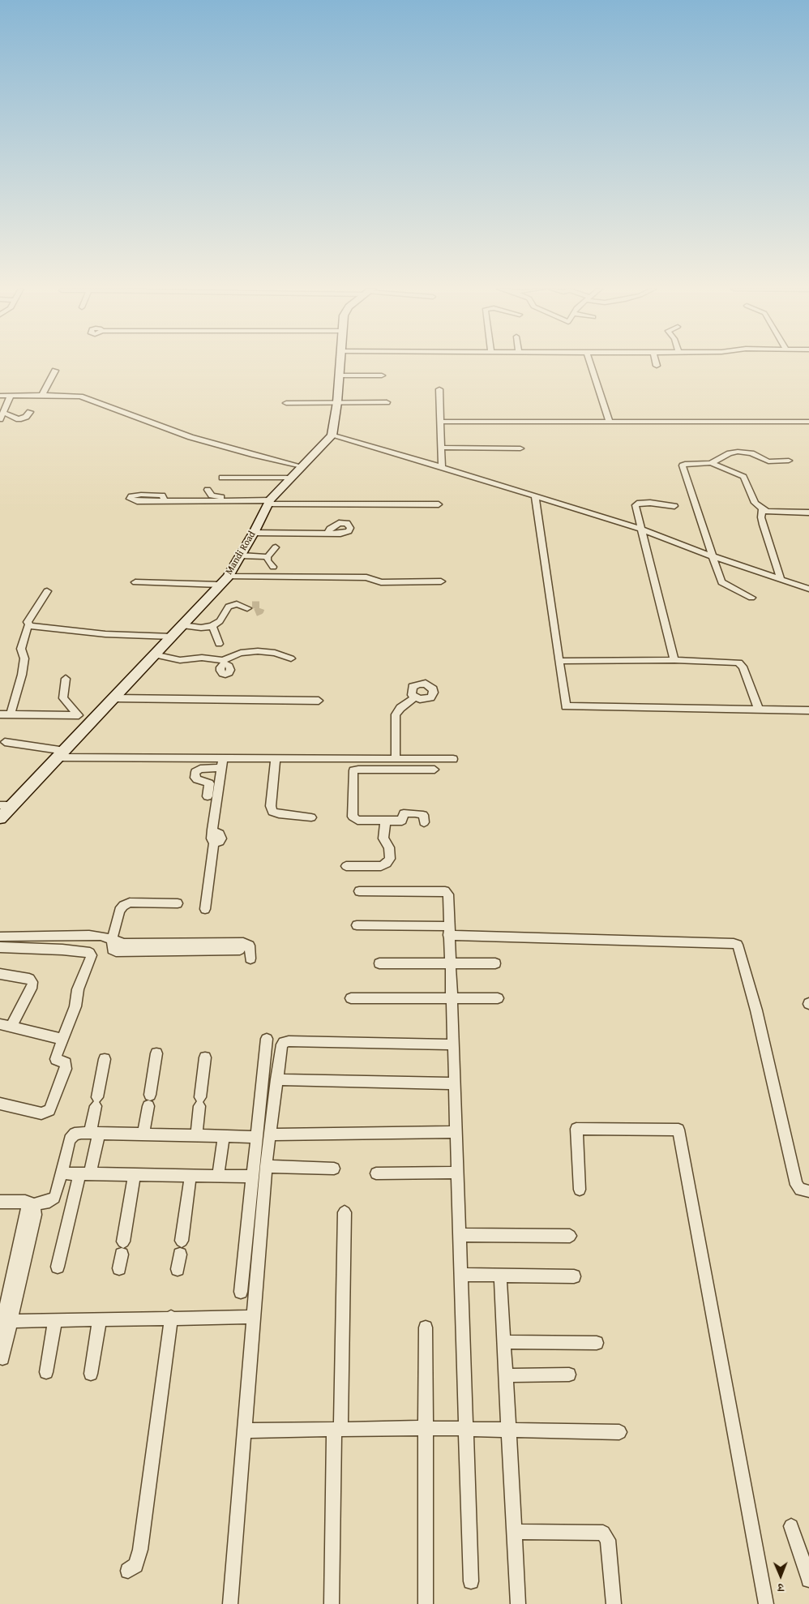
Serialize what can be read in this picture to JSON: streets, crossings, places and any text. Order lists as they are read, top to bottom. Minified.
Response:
{"streets":{"street":["Mandi Road"]},"north":"bottom"}
